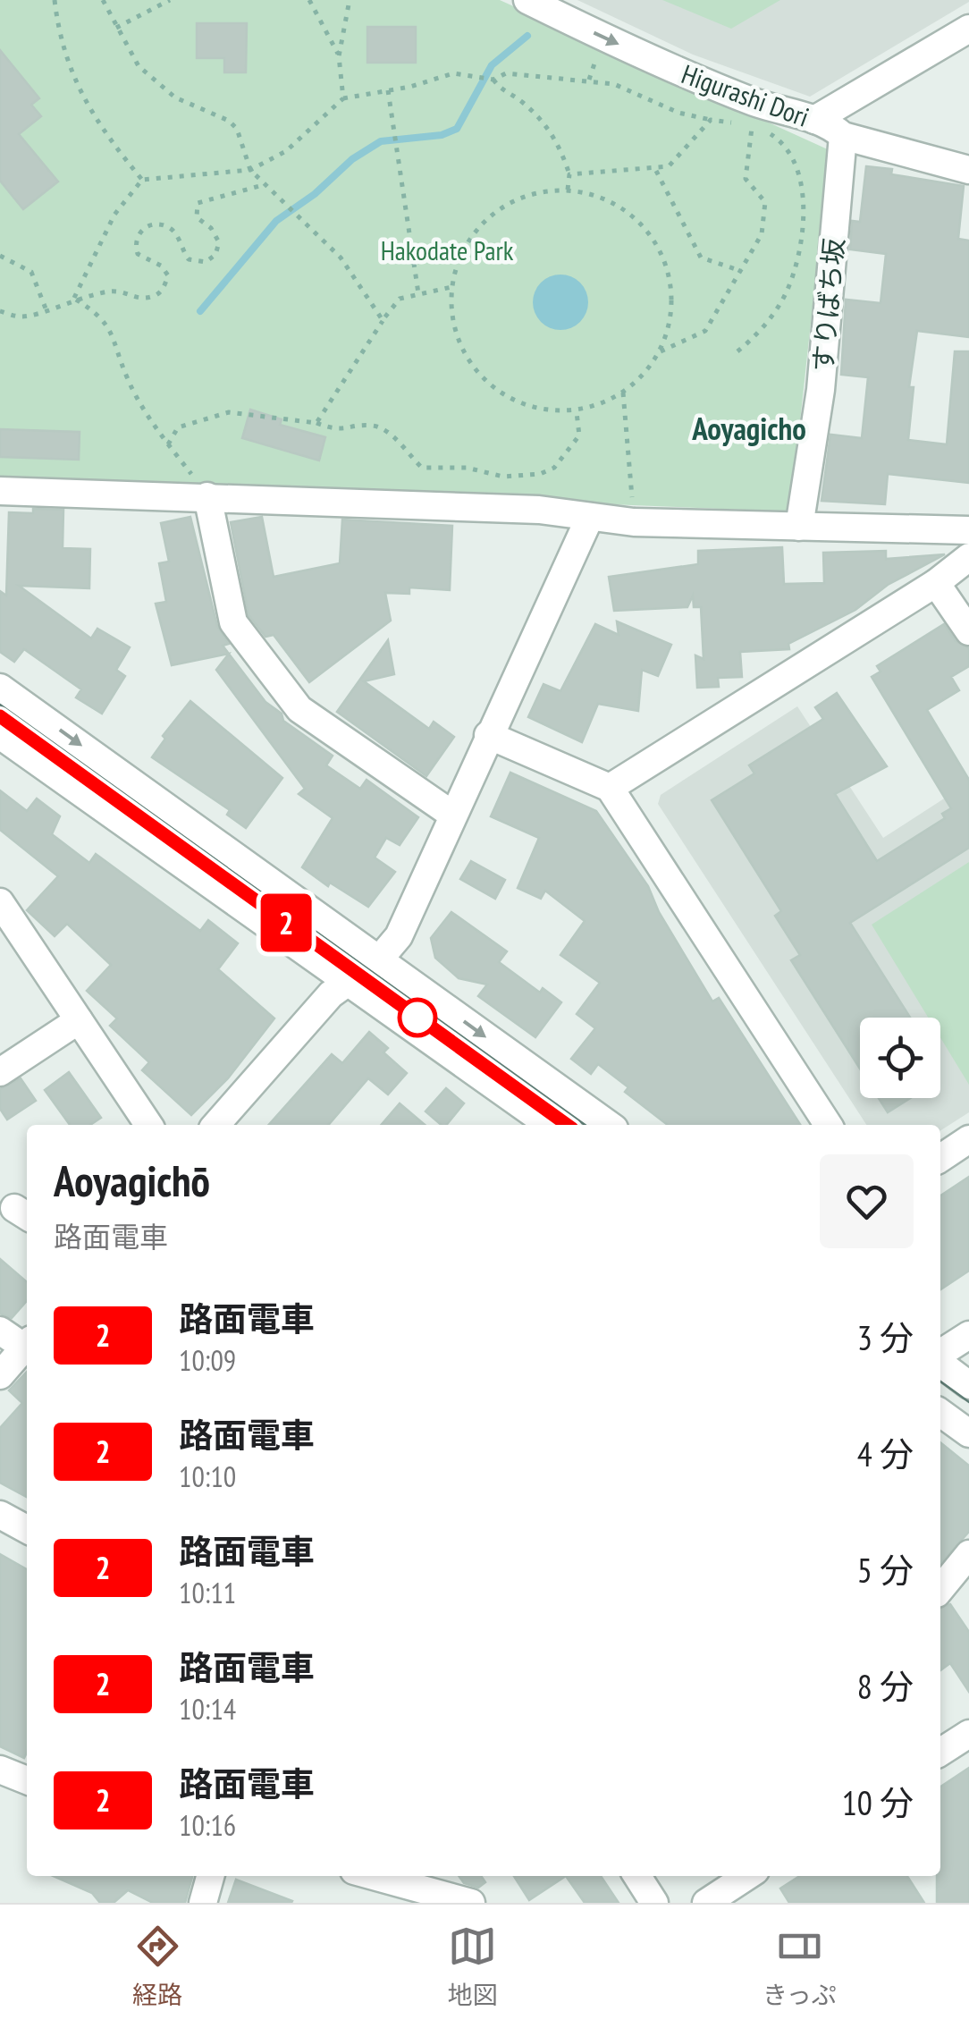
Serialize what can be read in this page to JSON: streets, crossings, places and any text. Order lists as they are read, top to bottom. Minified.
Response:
{"streets":{"street":["Higurashi Dori","すりばち坂"]},"crossings":[["Higurashi Dori","すりばち坂"]],"one_way":["Higurashi Dori"],"districts":["Aoyagicho"],"parks":["Hakodate Park"],"lines":["tram line 2"],"page":{"on_map":"2","heading":["Aoyagichō","路面電車"],"list":[{"mark":"2","name":"路面電車","note":"10:09","value":"3 分"},{"mark":"2","name":"路面電車","note":"10:10","value":"4 分"},{"mark":"2","name":"路面電車","note":"10:11","value":"5 分"},{"mark":"2","name":"路面電車","note":"10:14","value":"8 分"},{"mark":"2","name":"路面電車","note":"10:16","value":"10 分"}],"tabs":["経路","地図","きっぷ"]}}
